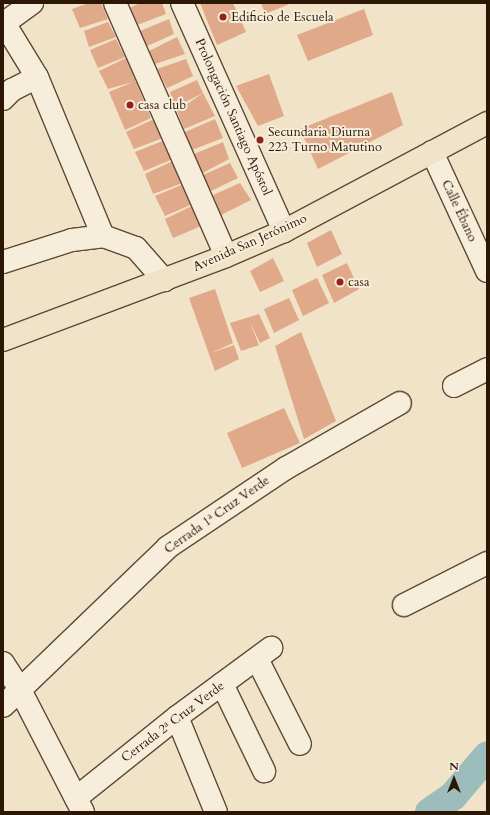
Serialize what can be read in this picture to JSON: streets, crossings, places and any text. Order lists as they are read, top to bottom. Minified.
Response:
{"streets":{"main road":["Avenida San Jerónimo"],"street":["Prolongación Santiago Apóstol","Calle Ébano","Cerrada 1ª Cruz Verde","Cerrada 2ª Cruz Verde"]},"crossings":[["Prolongación Santiago Apóstol","Avenida San Jerónimo"],["Calle Ébano","Avenida San Jerónimo"]],"places":["Edificio de Escuela","casa club","Secundaria Diurna 223 Turno Matutino","casa"],"north":"top"}
